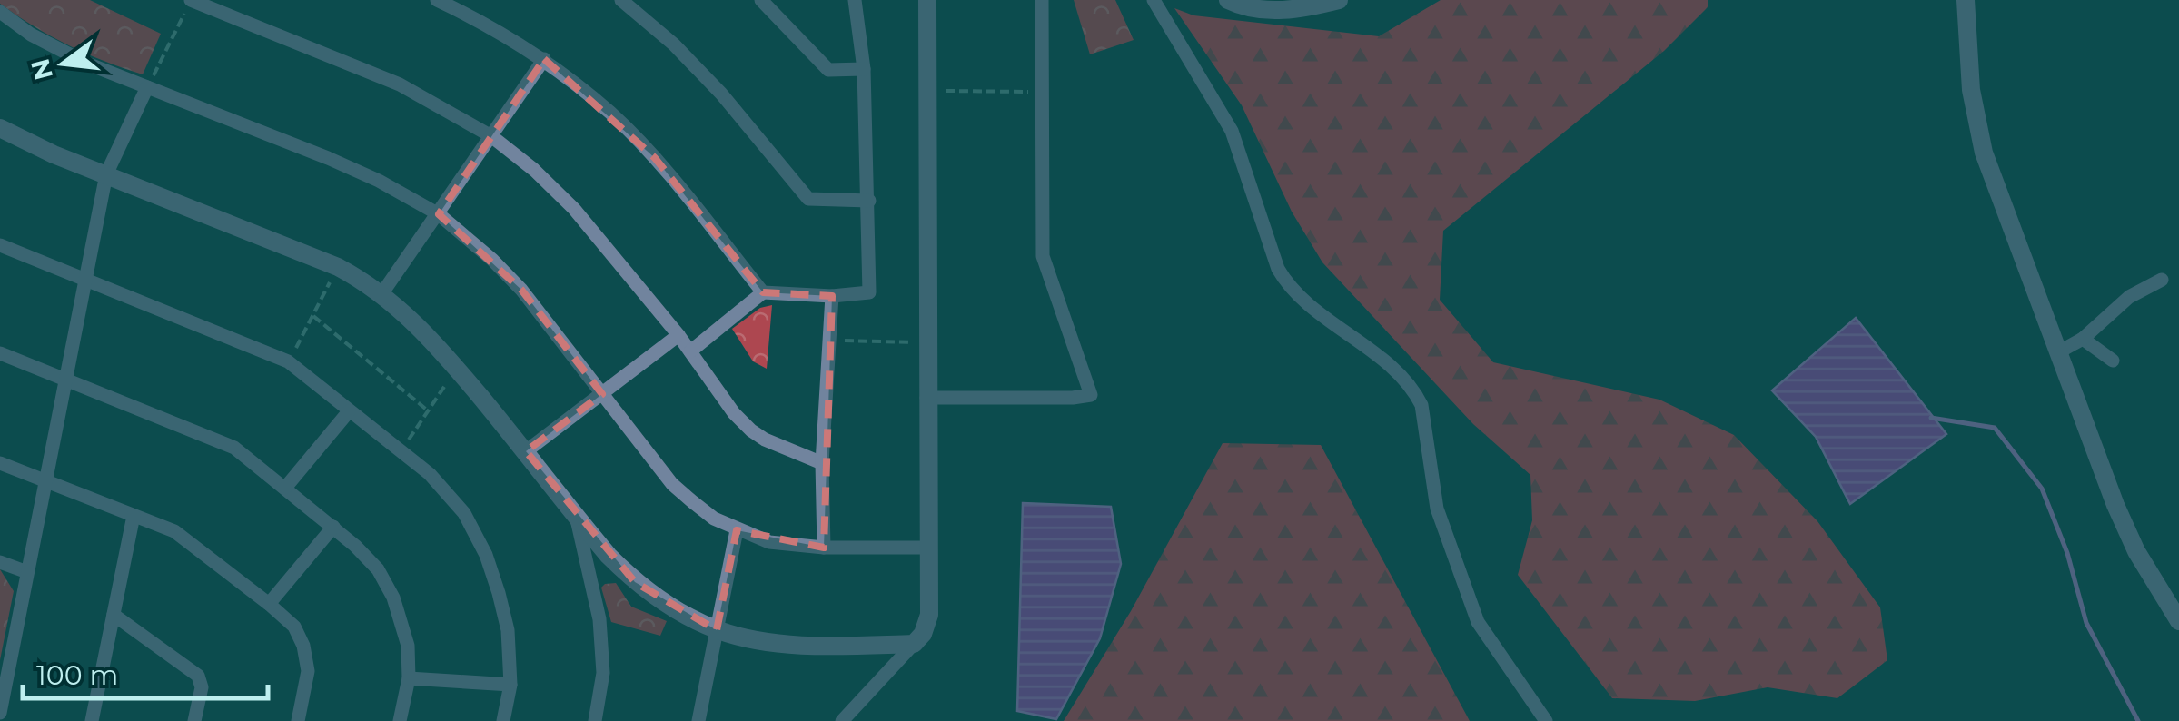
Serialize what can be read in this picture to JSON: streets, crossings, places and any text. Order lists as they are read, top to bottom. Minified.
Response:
{"scale_bar":"100 m","north":"left"}
